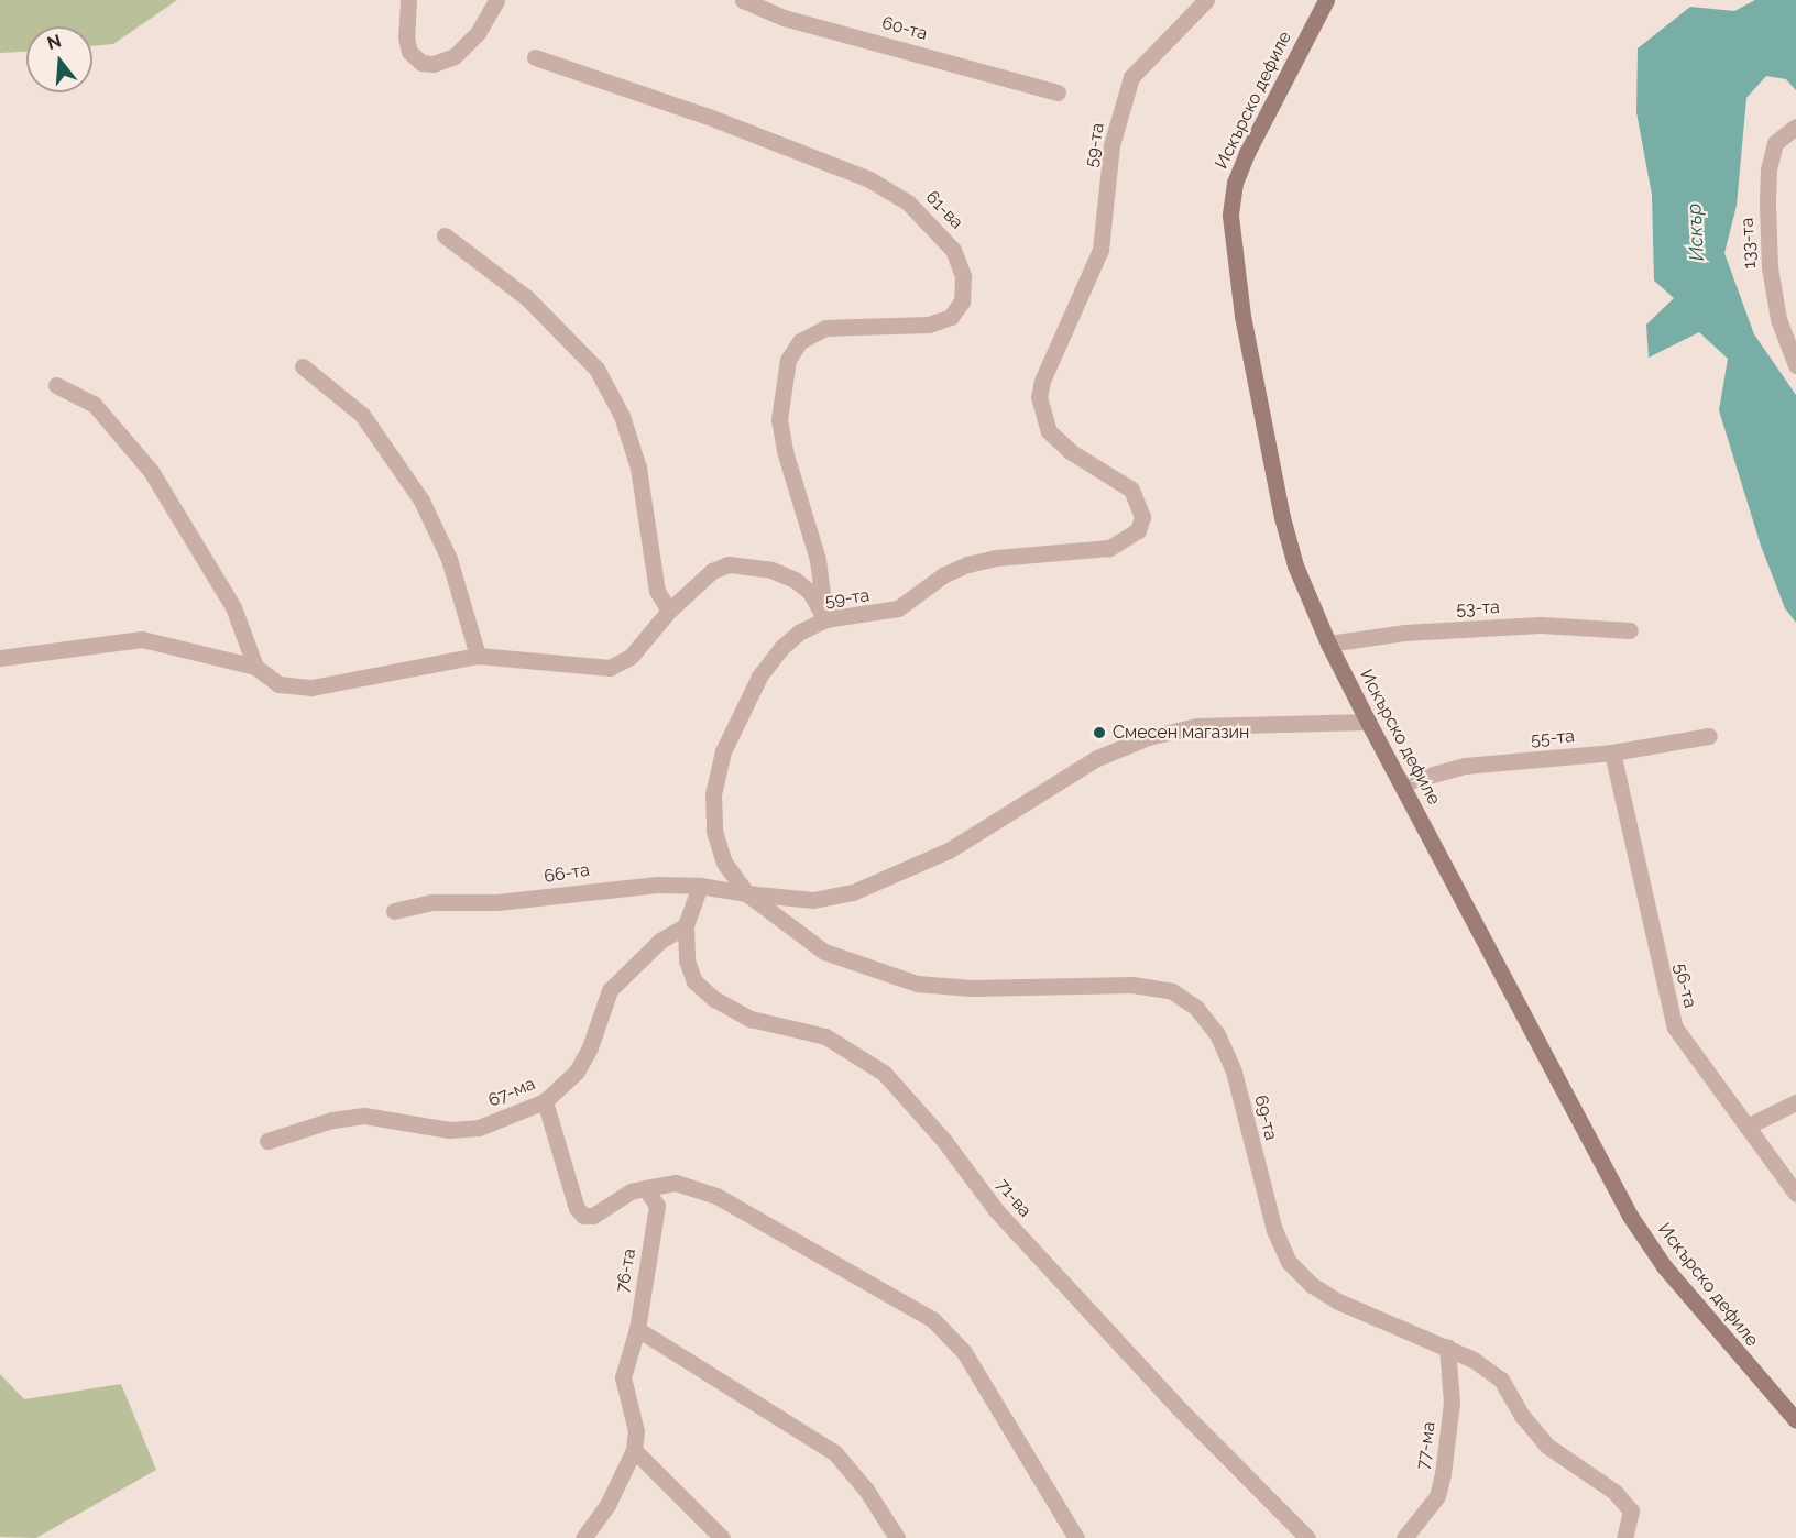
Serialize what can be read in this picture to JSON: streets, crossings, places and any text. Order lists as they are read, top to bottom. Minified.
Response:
{"streets":{"main road":["Искърско дефиле"],"street":["60-та","59-та","61-ва","133-та","53-та","55-та","66-та","56-та","67-ма","69-та","71-ва","76-та","77-ма"]},"crossings":[["Искърско дефиле","53-та"],["Искърско дефиле","55-та"],["59-та","61-ва"],["59-та","66-та"],["59-та","69-та"],["55-та","56-та"],["66-та","69-та"],["67-ма","71-ва"],["69-та","77-ма"]],"water":["Искър"],"places":["Смесен магазин"],"north":"top"}
